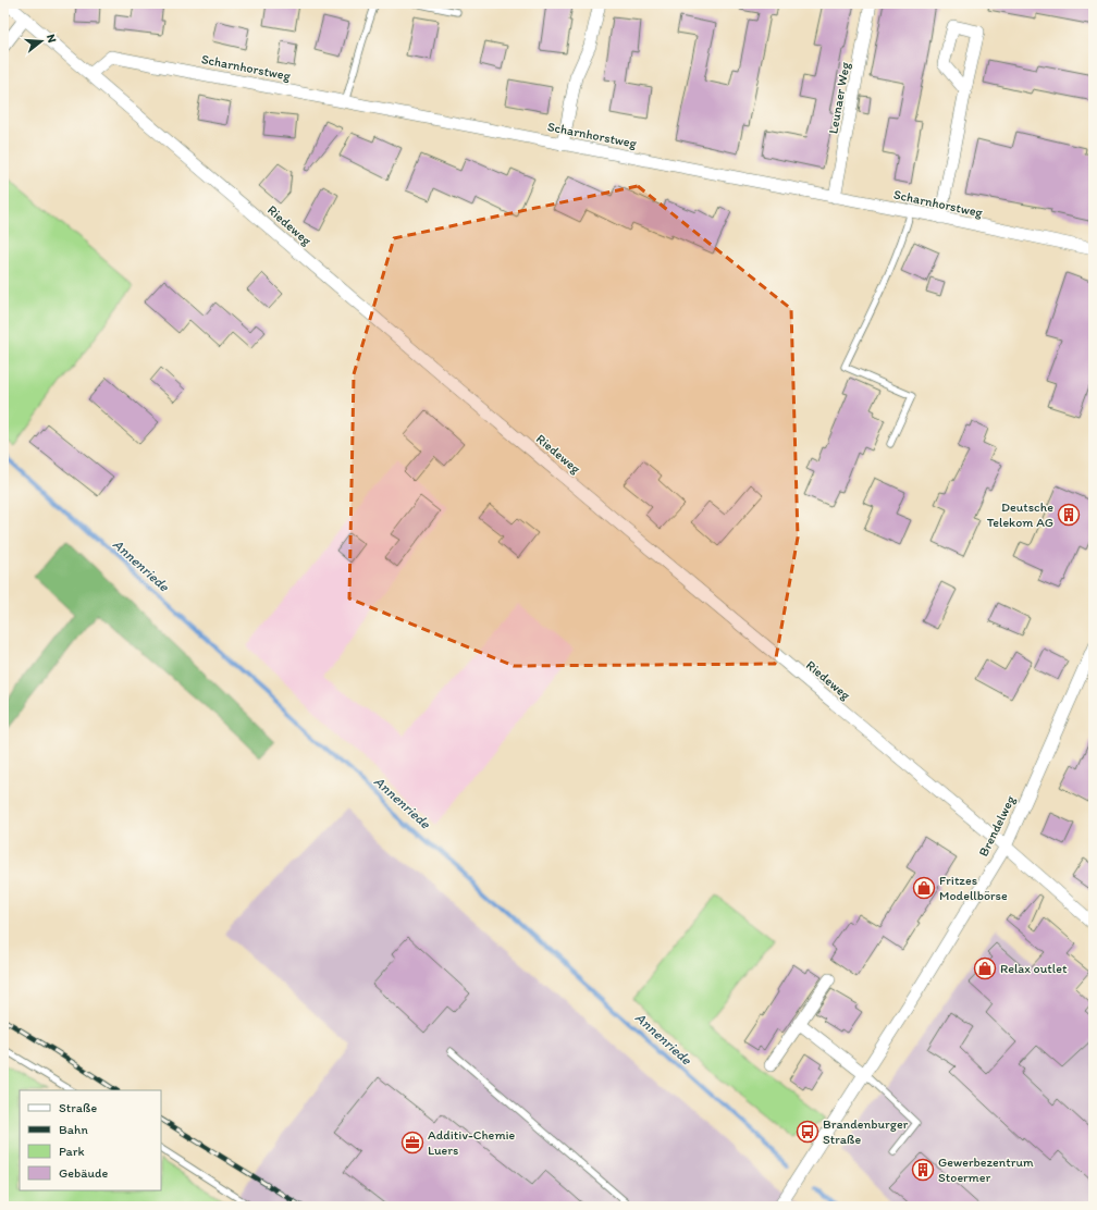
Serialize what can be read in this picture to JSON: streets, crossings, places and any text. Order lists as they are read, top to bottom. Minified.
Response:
{"streets":{"street":["Scharnhorstweg","Leunaer Weg","Riedeweg","Brendelweg"]},"crossings":[["Scharnhorstweg","Leunaer Weg"],["Scharnhorstweg","Riedeweg"],["Riedeweg","Brendelweg"]],"water":["Annenriede"],"places":{"building":["Deutsche Telekom AG","Gewerbezentrum Stoermer"],"shop":["Fritzes Modellbörse","Relax outlet"],"bus stop":["Brandenburger Straße"],"office":["Additiv-Chemie Luers"]},"legend":["Straße","Bahn","Park","Gebäude"],"north":"right"}
